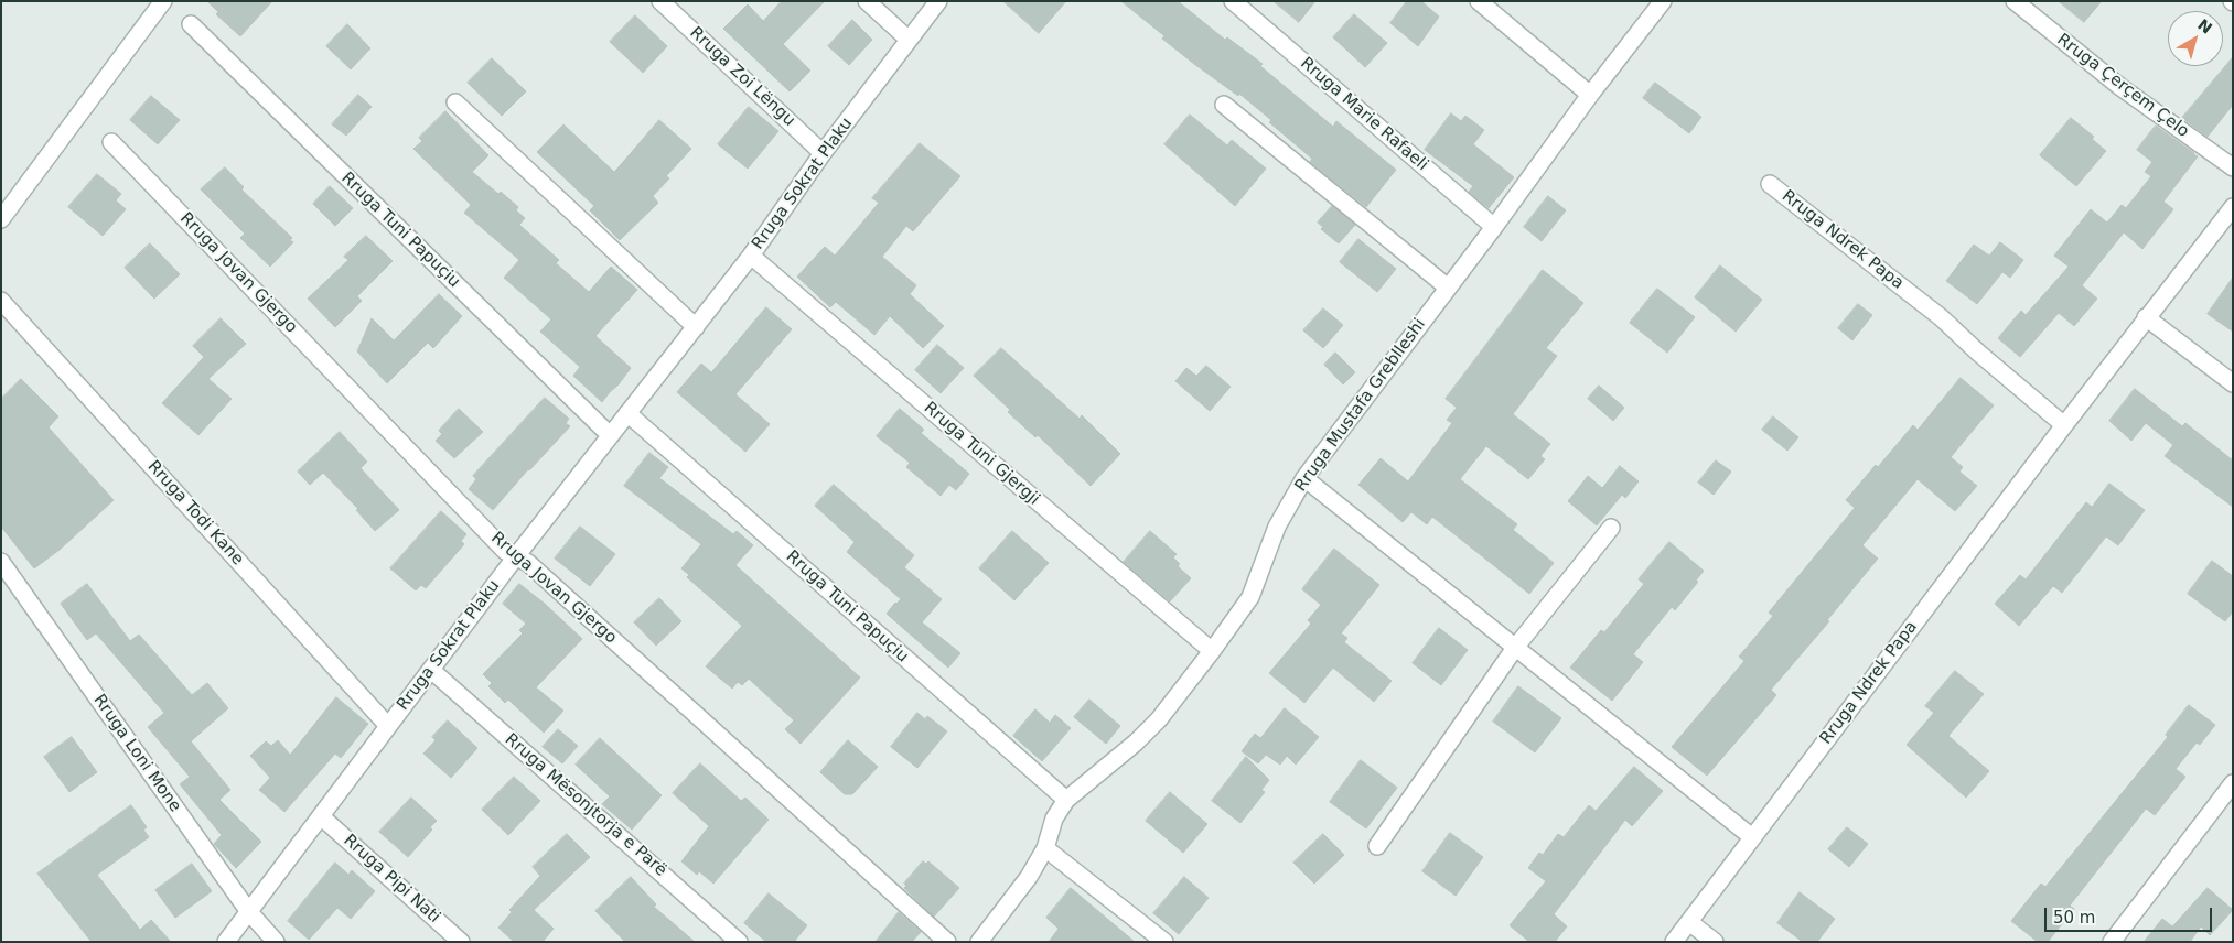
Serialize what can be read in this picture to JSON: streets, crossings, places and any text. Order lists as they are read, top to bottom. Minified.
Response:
{"streets":{"street":["Rruga Zoi Lëngu","Rruga Çerçem Çelo","Rruga Marie Rafaeli","Rruga Sokrat Plaku","Rruga Tuni Papuçiu","Rruga Ndrek Papa","Rruga Jovan Gjergo","Rruga Mustafa Greblleshi","Rruga Tuni Gjergji","Rruga Todi Kane","Rruga Loni Mone","Rruga Mësonjtorja e Parë","Rruga Pipi Nati"]},"crossings":[["Rruga Zoi Lëngu","Rruga Sokrat Plaku"],["Rruga Marie Rafaeli","Rruga Mustafa Greblleshi"],["Rruga Sokrat Plaku","Rruga Tuni Papuçiu"],["Rruga Sokrat Plaku","Rruga Jovan Gjergo"],["Rruga Sokrat Plaku","Rruga Tuni Gjergji"],["Rruga Sokrat Plaku","Rruga Todi Kane"],["Rruga Sokrat Plaku","Rruga Loni Mone"],["Rruga Sokrat Plaku","Rruga Mësonjtorja e Parë"],["Rruga Sokrat Plaku","Rruga Pipi Nati"],["Rruga Tuni Papuçiu","Rruga Mustafa Greblleshi"],["Rruga Mustafa Greblleshi","Rruga Tuni Gjergji"]],"scale_bar":"50 m","north":"top right"}
